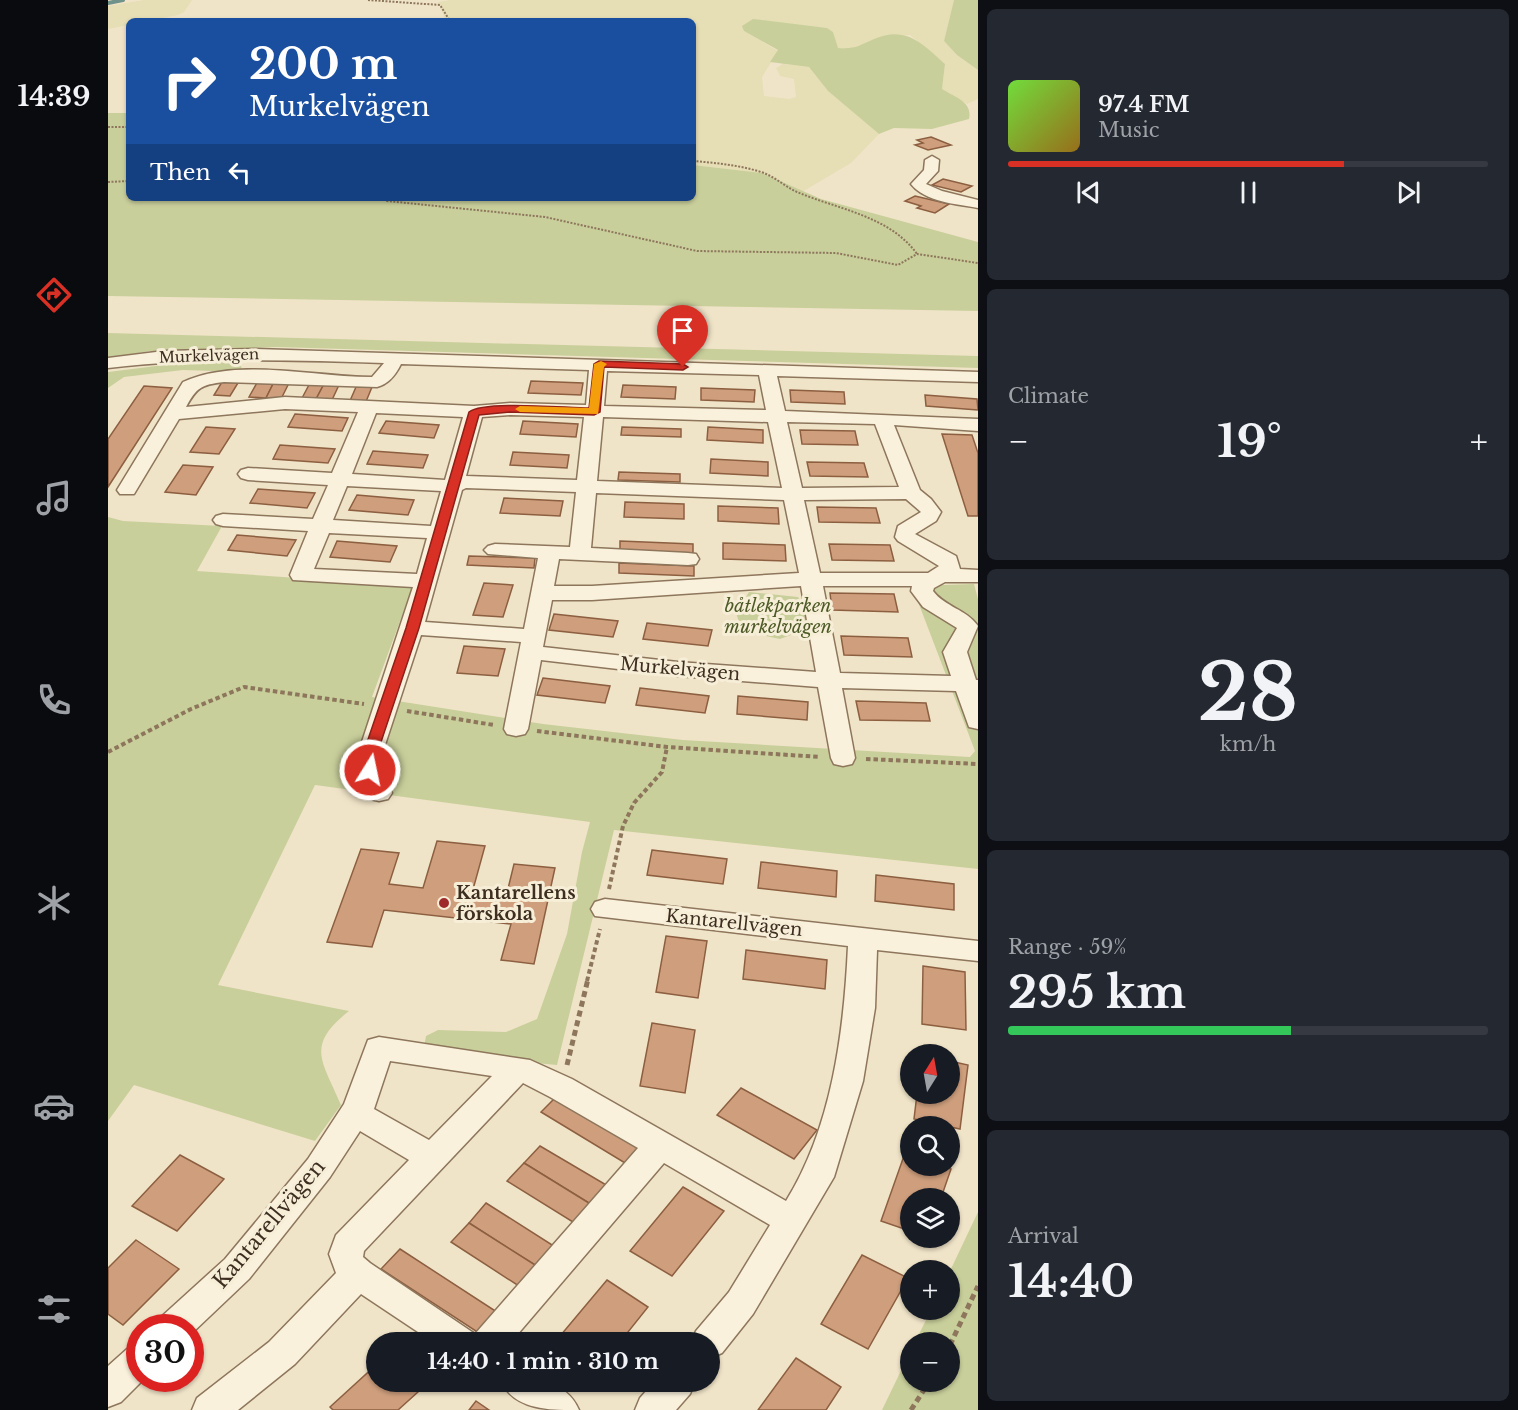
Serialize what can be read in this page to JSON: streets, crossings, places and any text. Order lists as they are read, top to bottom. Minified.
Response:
{"streets":{"street":["Murkelvägen","Kantarellvägen"]},"parks":["båtlekparken murkelvägen"],"places":["Kantarellens förskola"],"north":"top","page":{"tabs":"14:39","turn":["200 m","Murkelvägen"],"song":["97.4 FM","Music"],"then":"Then","tile":["Climate",["28","km/h"],["Range · 59%","295 km"],["Arrival","14:40"]],"heat":["−","19°","+"],"map_buttons":["+","−"],"limit":"30","trip":"14:40 · 1 min · 310 m"}}
